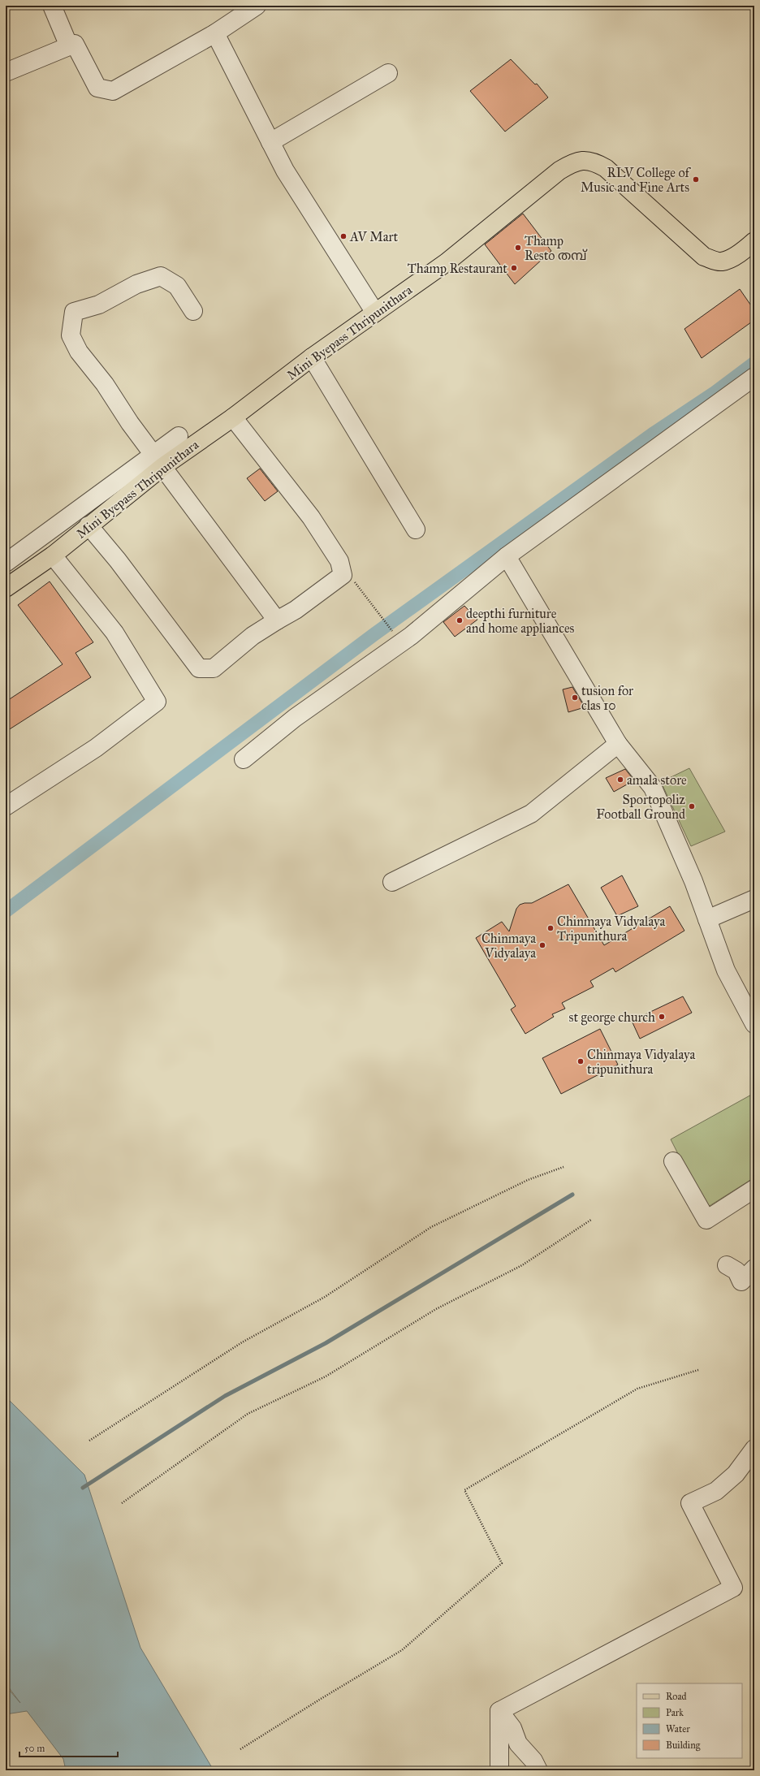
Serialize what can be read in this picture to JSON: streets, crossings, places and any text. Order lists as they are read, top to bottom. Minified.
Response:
{"streets":{"main road":["Mini Byepass Thripunithara"]},"places":["RLV College of Music and Fine Arts","AV Mart","Thamp Resto തമ്പ്","Thamp Restaurant","deepthi furniture and home appliances","tusion for clas 10","amala store","Sportopoliz Football Ground","Chinmaya Vidyalaya Tripunithura","Chinmaya Vidyalaya","st george church","Chinmaya Vidyalaya tripunithura"],"legend":["Road","Park","Water","Building"],"scale_bar":"50 m"}
